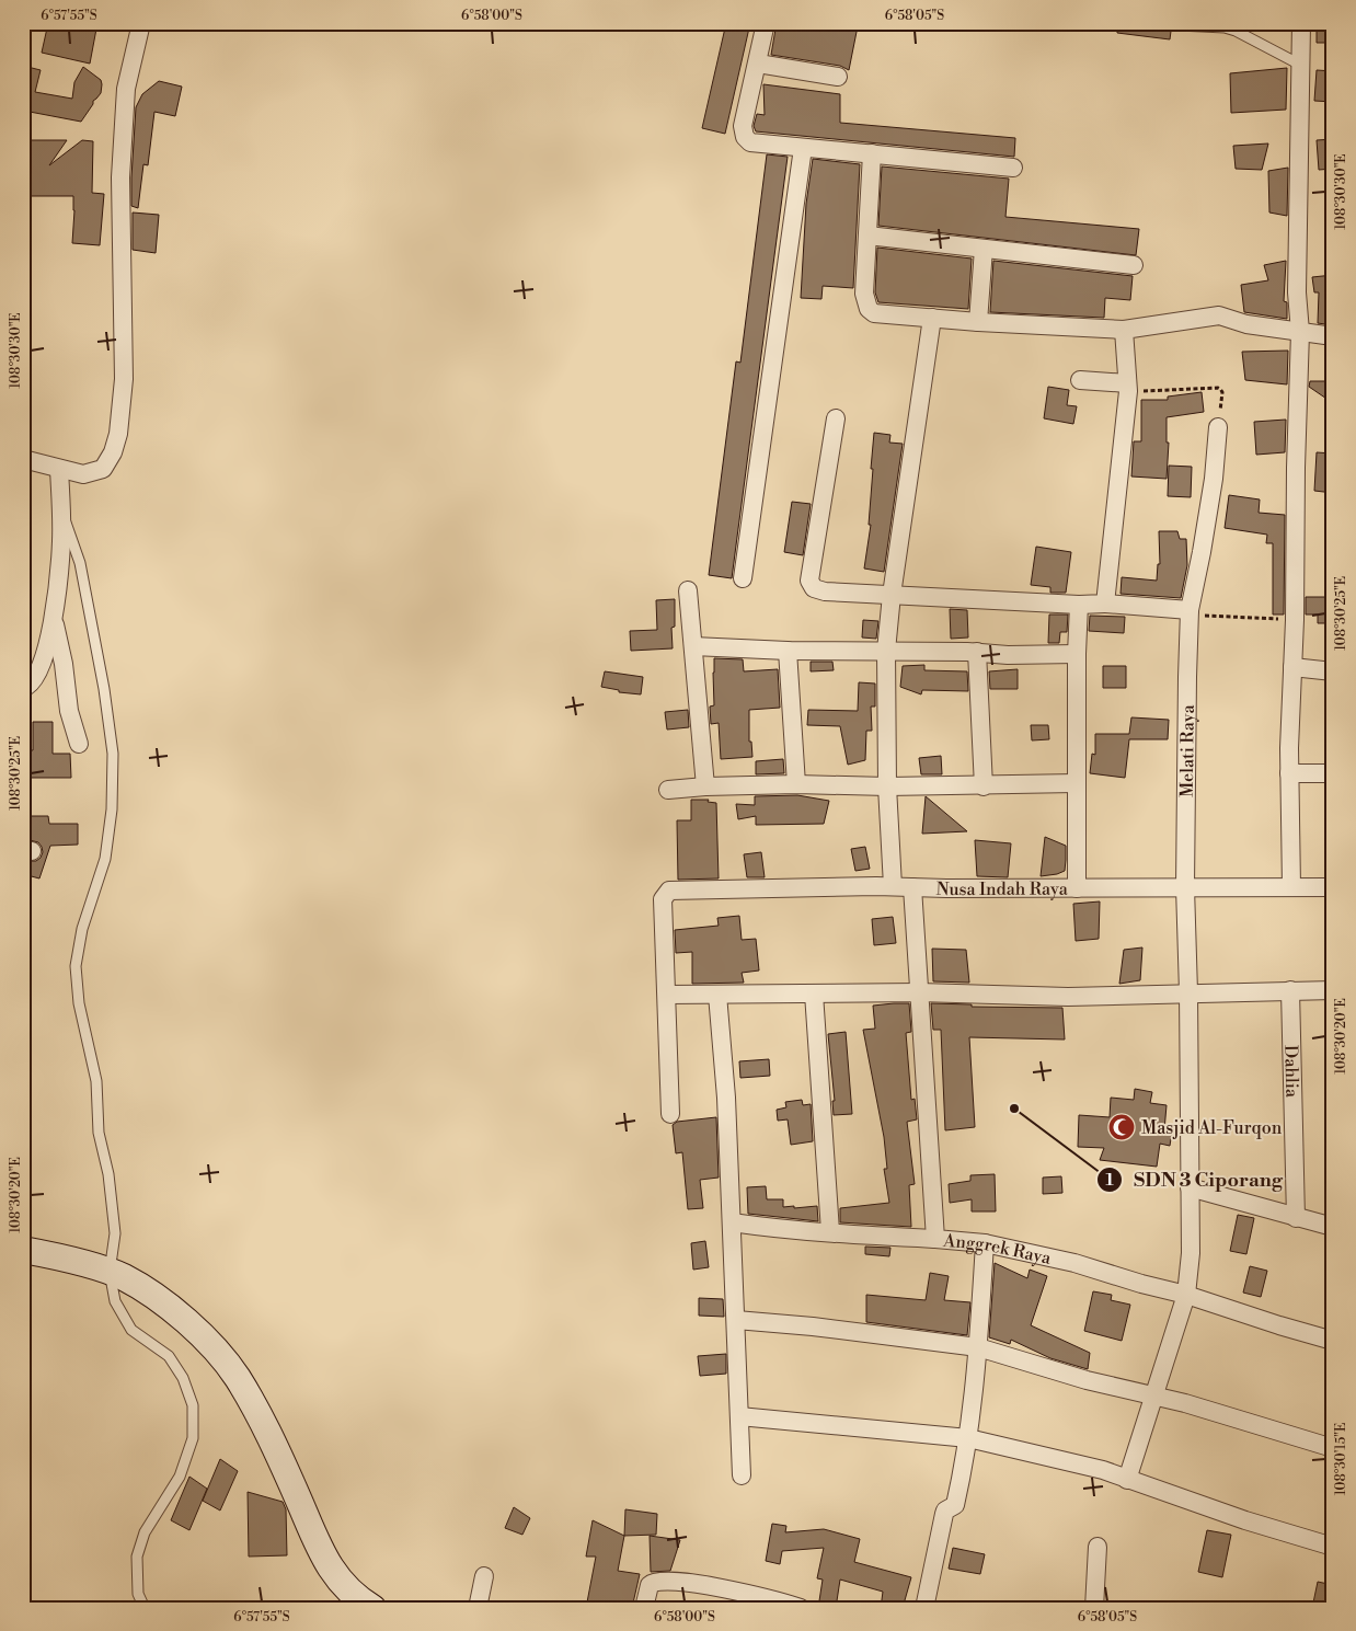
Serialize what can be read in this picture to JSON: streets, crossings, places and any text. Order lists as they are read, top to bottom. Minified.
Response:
{"streets":{"street":["Melati Raya","Nusa Indah Raya","Dahlia","Anggrek Raya"]},"crossings":[["Melati Raya","Nusa Indah Raya"],["Melati Raya","Anggrek Raya"],["Nusa Indah Raya","Anggrek Raya"]],"places":{"other":["SDN 3 Ciporang"],"mosque":["Masjid Al-Furqon"]},"coordinates":["6°57'55\"S","6°58'00\"S","6°58'05\"S","108°30'30\"E","108°30'25\"E","108°30'20\"E","108°30'15\"E"]}
